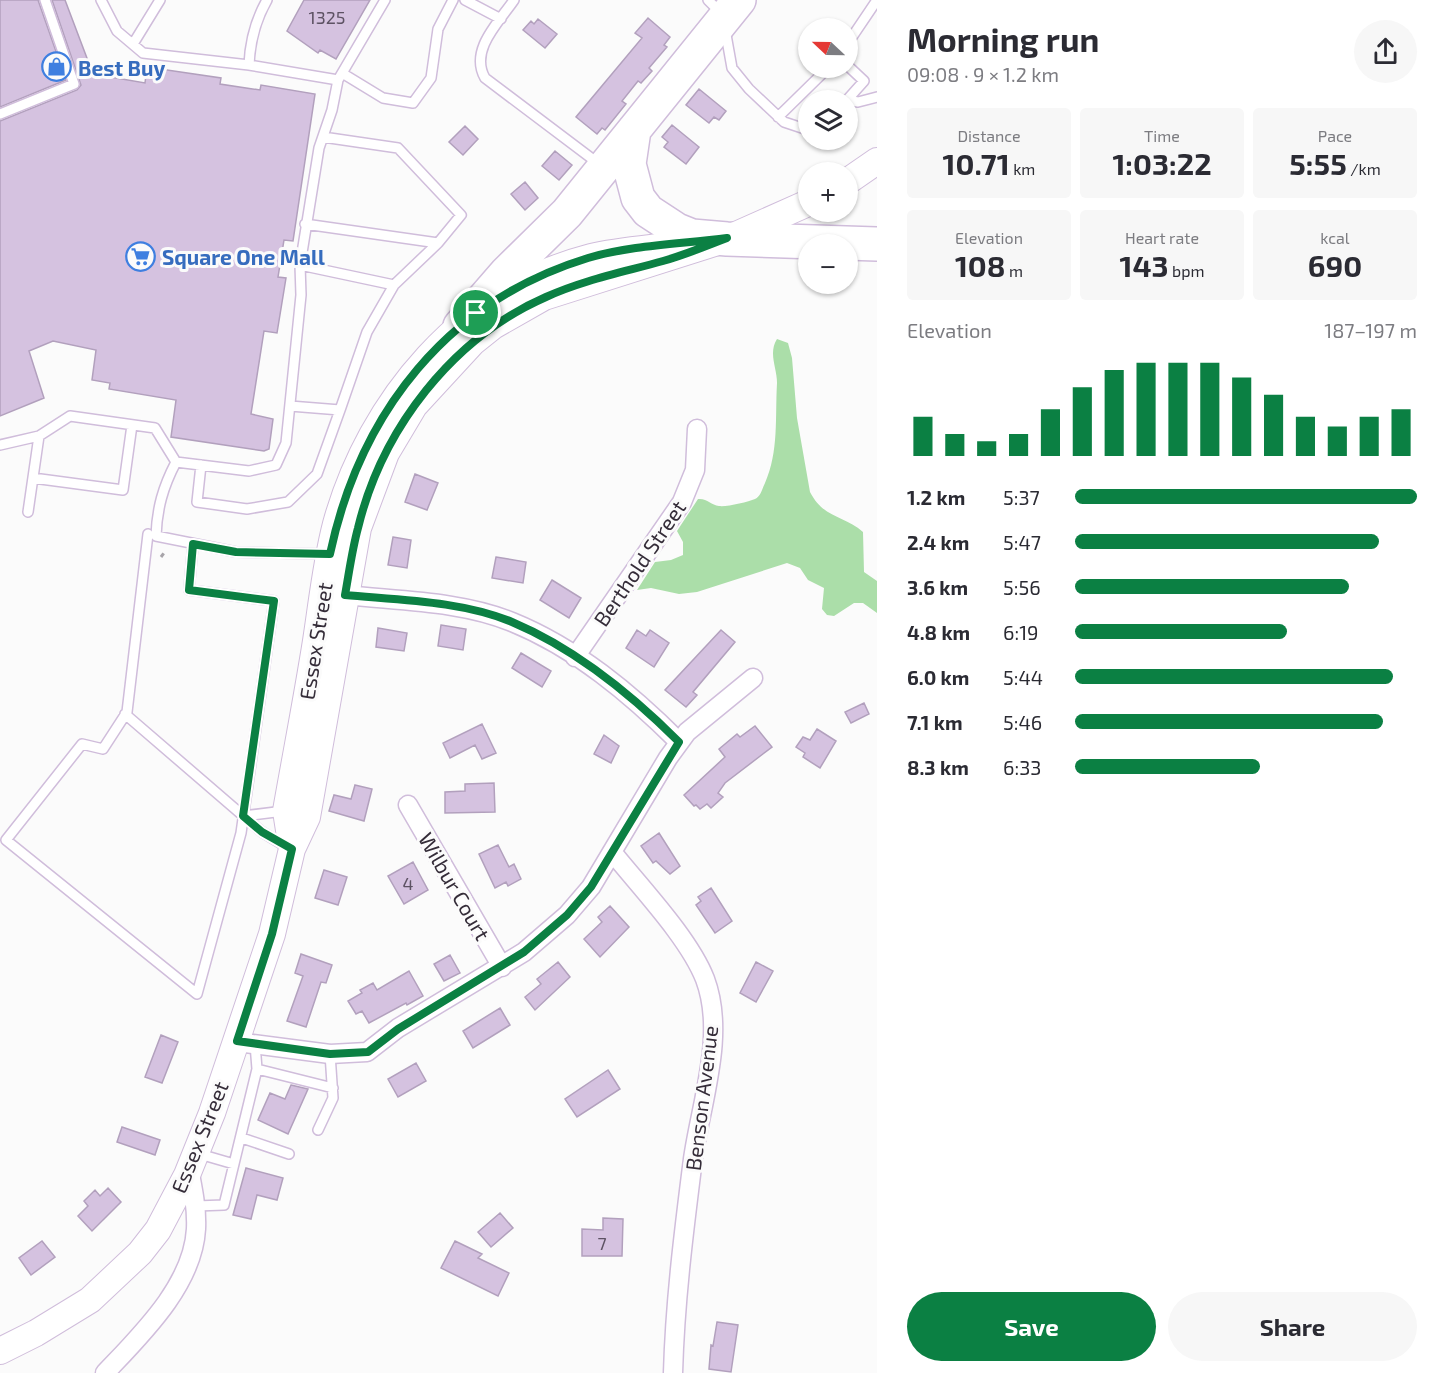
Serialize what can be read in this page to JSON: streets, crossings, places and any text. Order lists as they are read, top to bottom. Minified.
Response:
{"streets":{"main road":["Essex Street"],"street":["Berthold Street","Wilbur Court","Benson Avenue"]},"places":{"shop":["Best Buy"],"supermarket":["Square One Mall"]},"house_numbers":["1325","4","7"],"north":"left","page":{"heading":["Morning run","09:08 · 9 × 1.2 km"],"map_buttons":["+","−"],"stats":[["Distance","10.71 km"],["Time","1:03:22"],["Pace","5:55 /km"],["Elevation","108 m"],["Heart rate","143 bpm"],["kcal","690"]],"chart":["Elevation","187–197 m"],"list":[{"name":"1.2 km","note":"5:37"},{"name":"2.4 km","note":"5:47"},{"name":"3.6 km","note":"5:56"},{"name":"4.8 km","note":"6:19"},{"name":"6.0 km","note":"5:44"},{"name":"7.1 km","note":"5:46"},{"name":"8.3 km","note":"6:33"}],"buttons":["Save","Share"]}}
